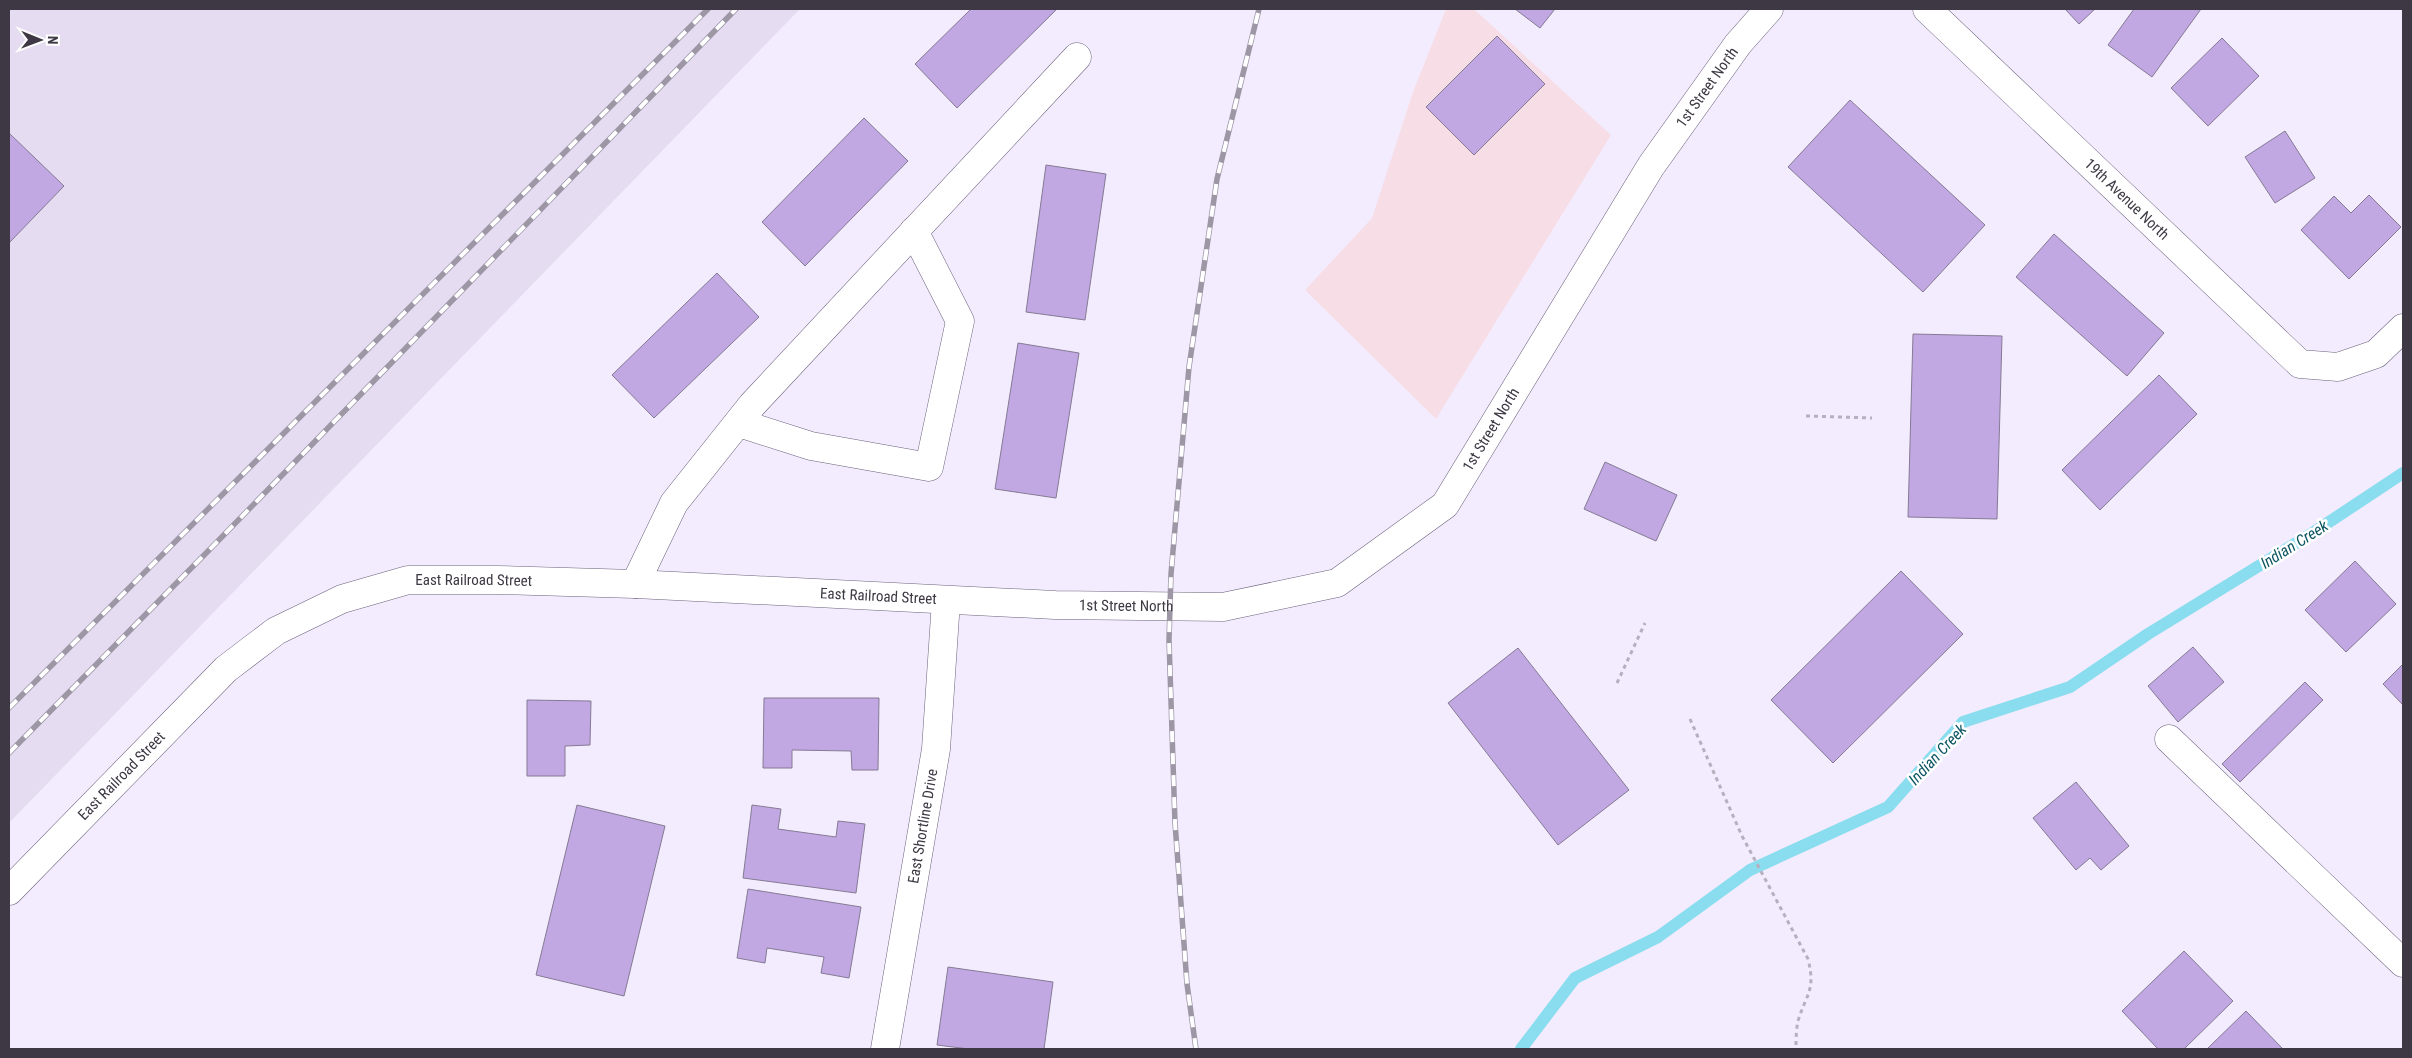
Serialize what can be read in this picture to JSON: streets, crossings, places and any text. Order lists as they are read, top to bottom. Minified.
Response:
{"streets":{"street":["1st Street North","19th Avenue North","East Railroad Street","East Shortline Drive"]},"crossings":[["1st Street North","East Railroad Street"],["East Railroad Street","East Shortline Drive"]],"water":["Indian Creek"],"north":"right"}
